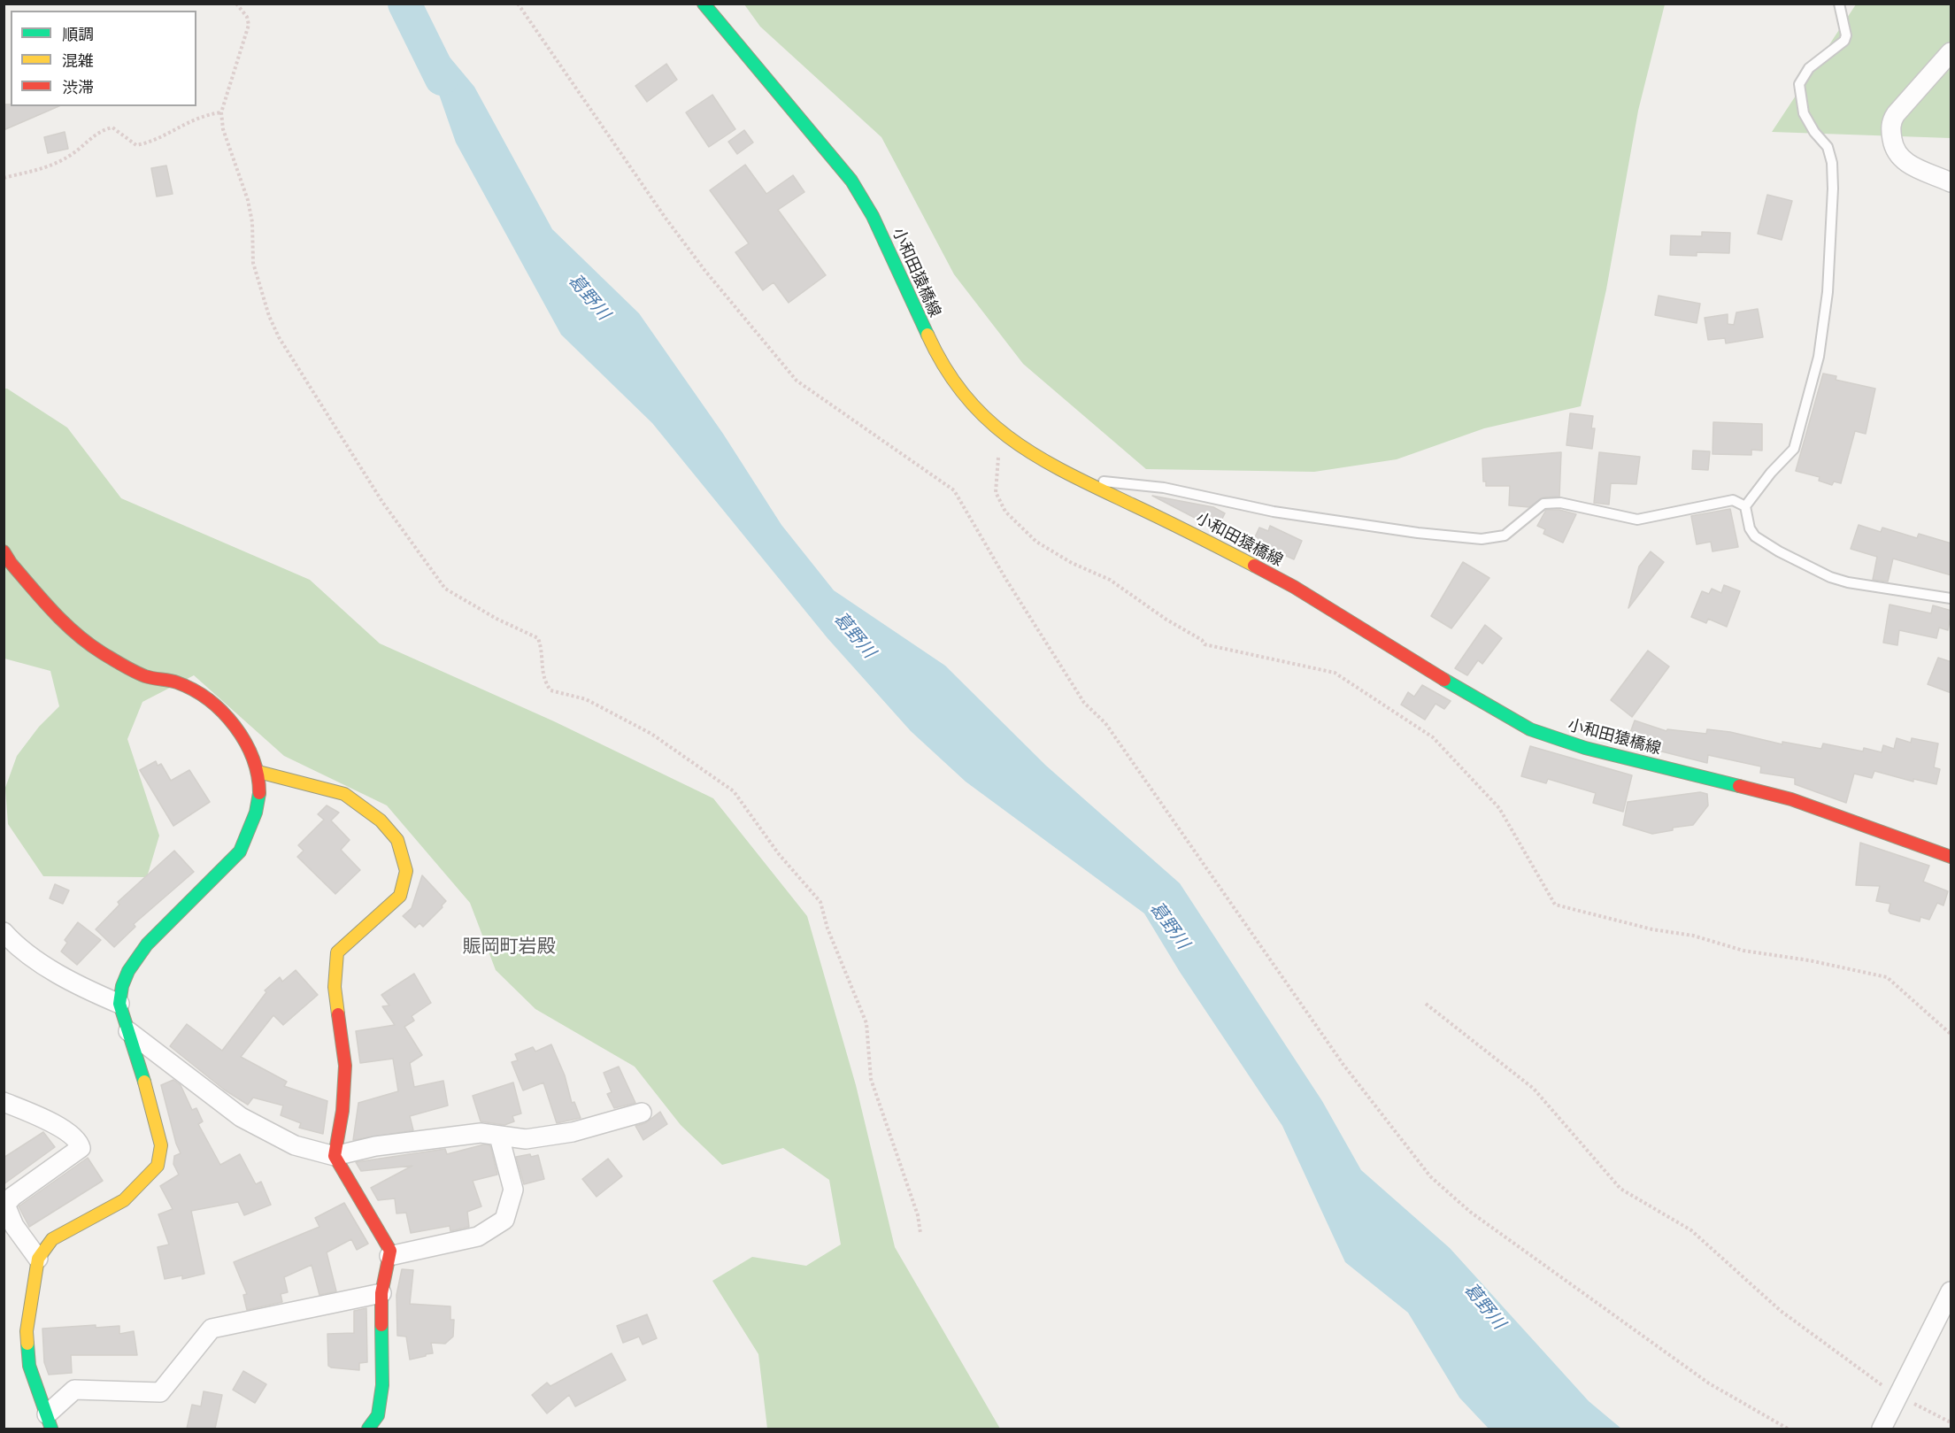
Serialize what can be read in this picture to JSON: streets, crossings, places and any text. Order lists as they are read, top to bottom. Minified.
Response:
{"streets":{"street":["小和田猿橋線"]},"districts":["賑岡町岩殿"],"water":["葛野川"],"legend":["順調","混雑","渋滞"]}
